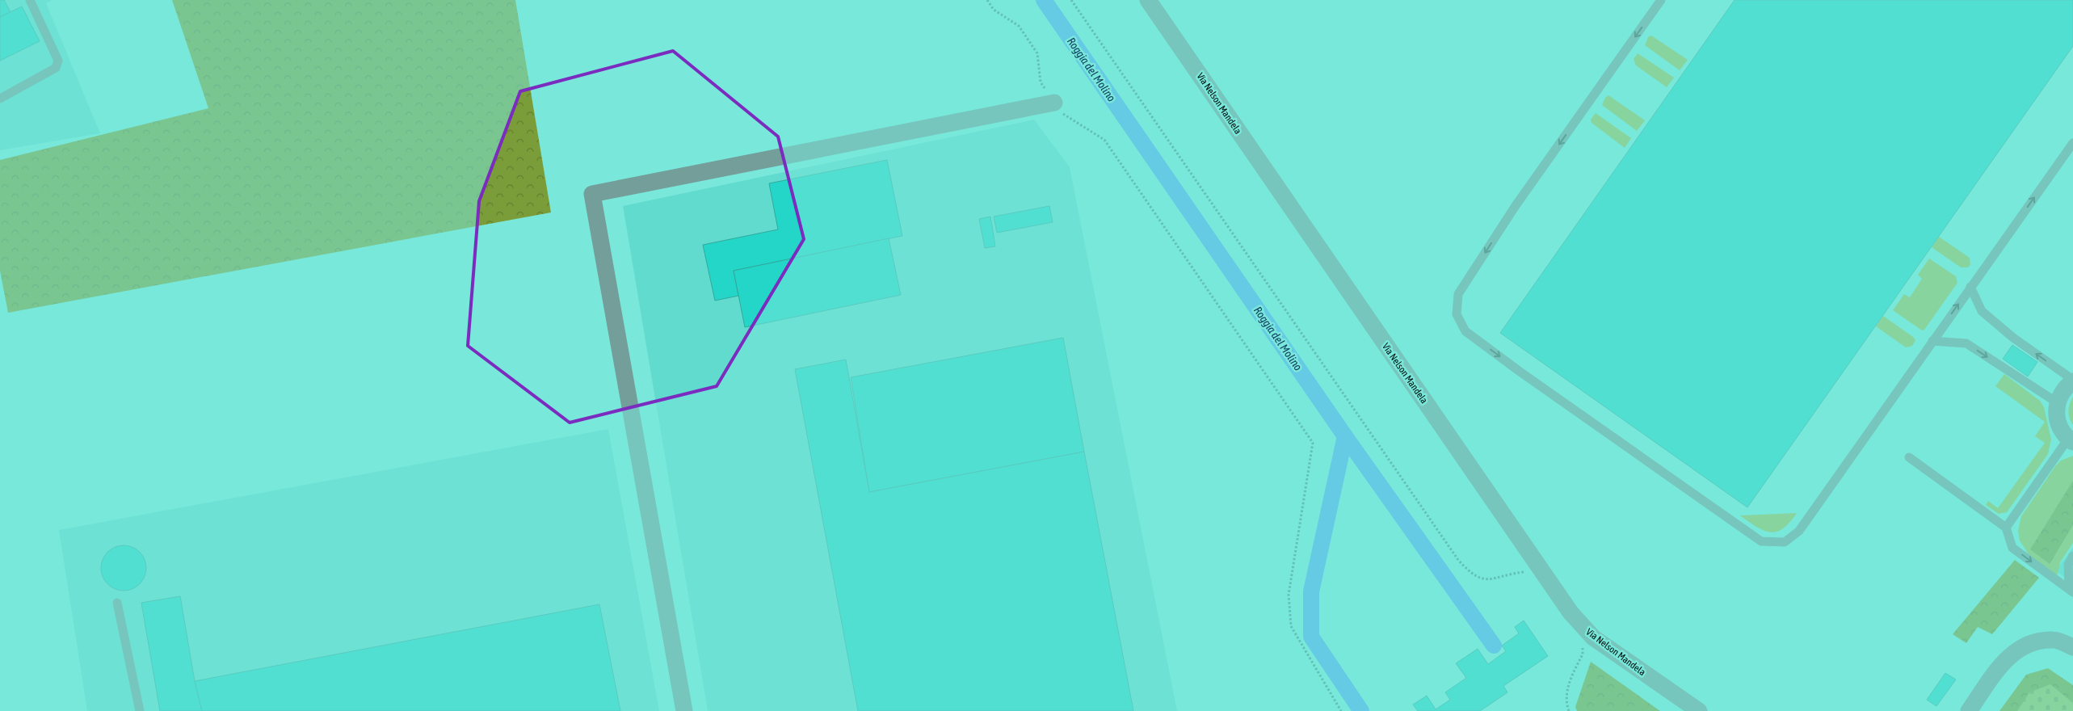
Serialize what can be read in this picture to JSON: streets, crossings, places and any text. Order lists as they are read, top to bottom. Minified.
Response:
{"streets":{"street":["Via Nelson Mandela"]},"water":["Roggia del Molino"]}
